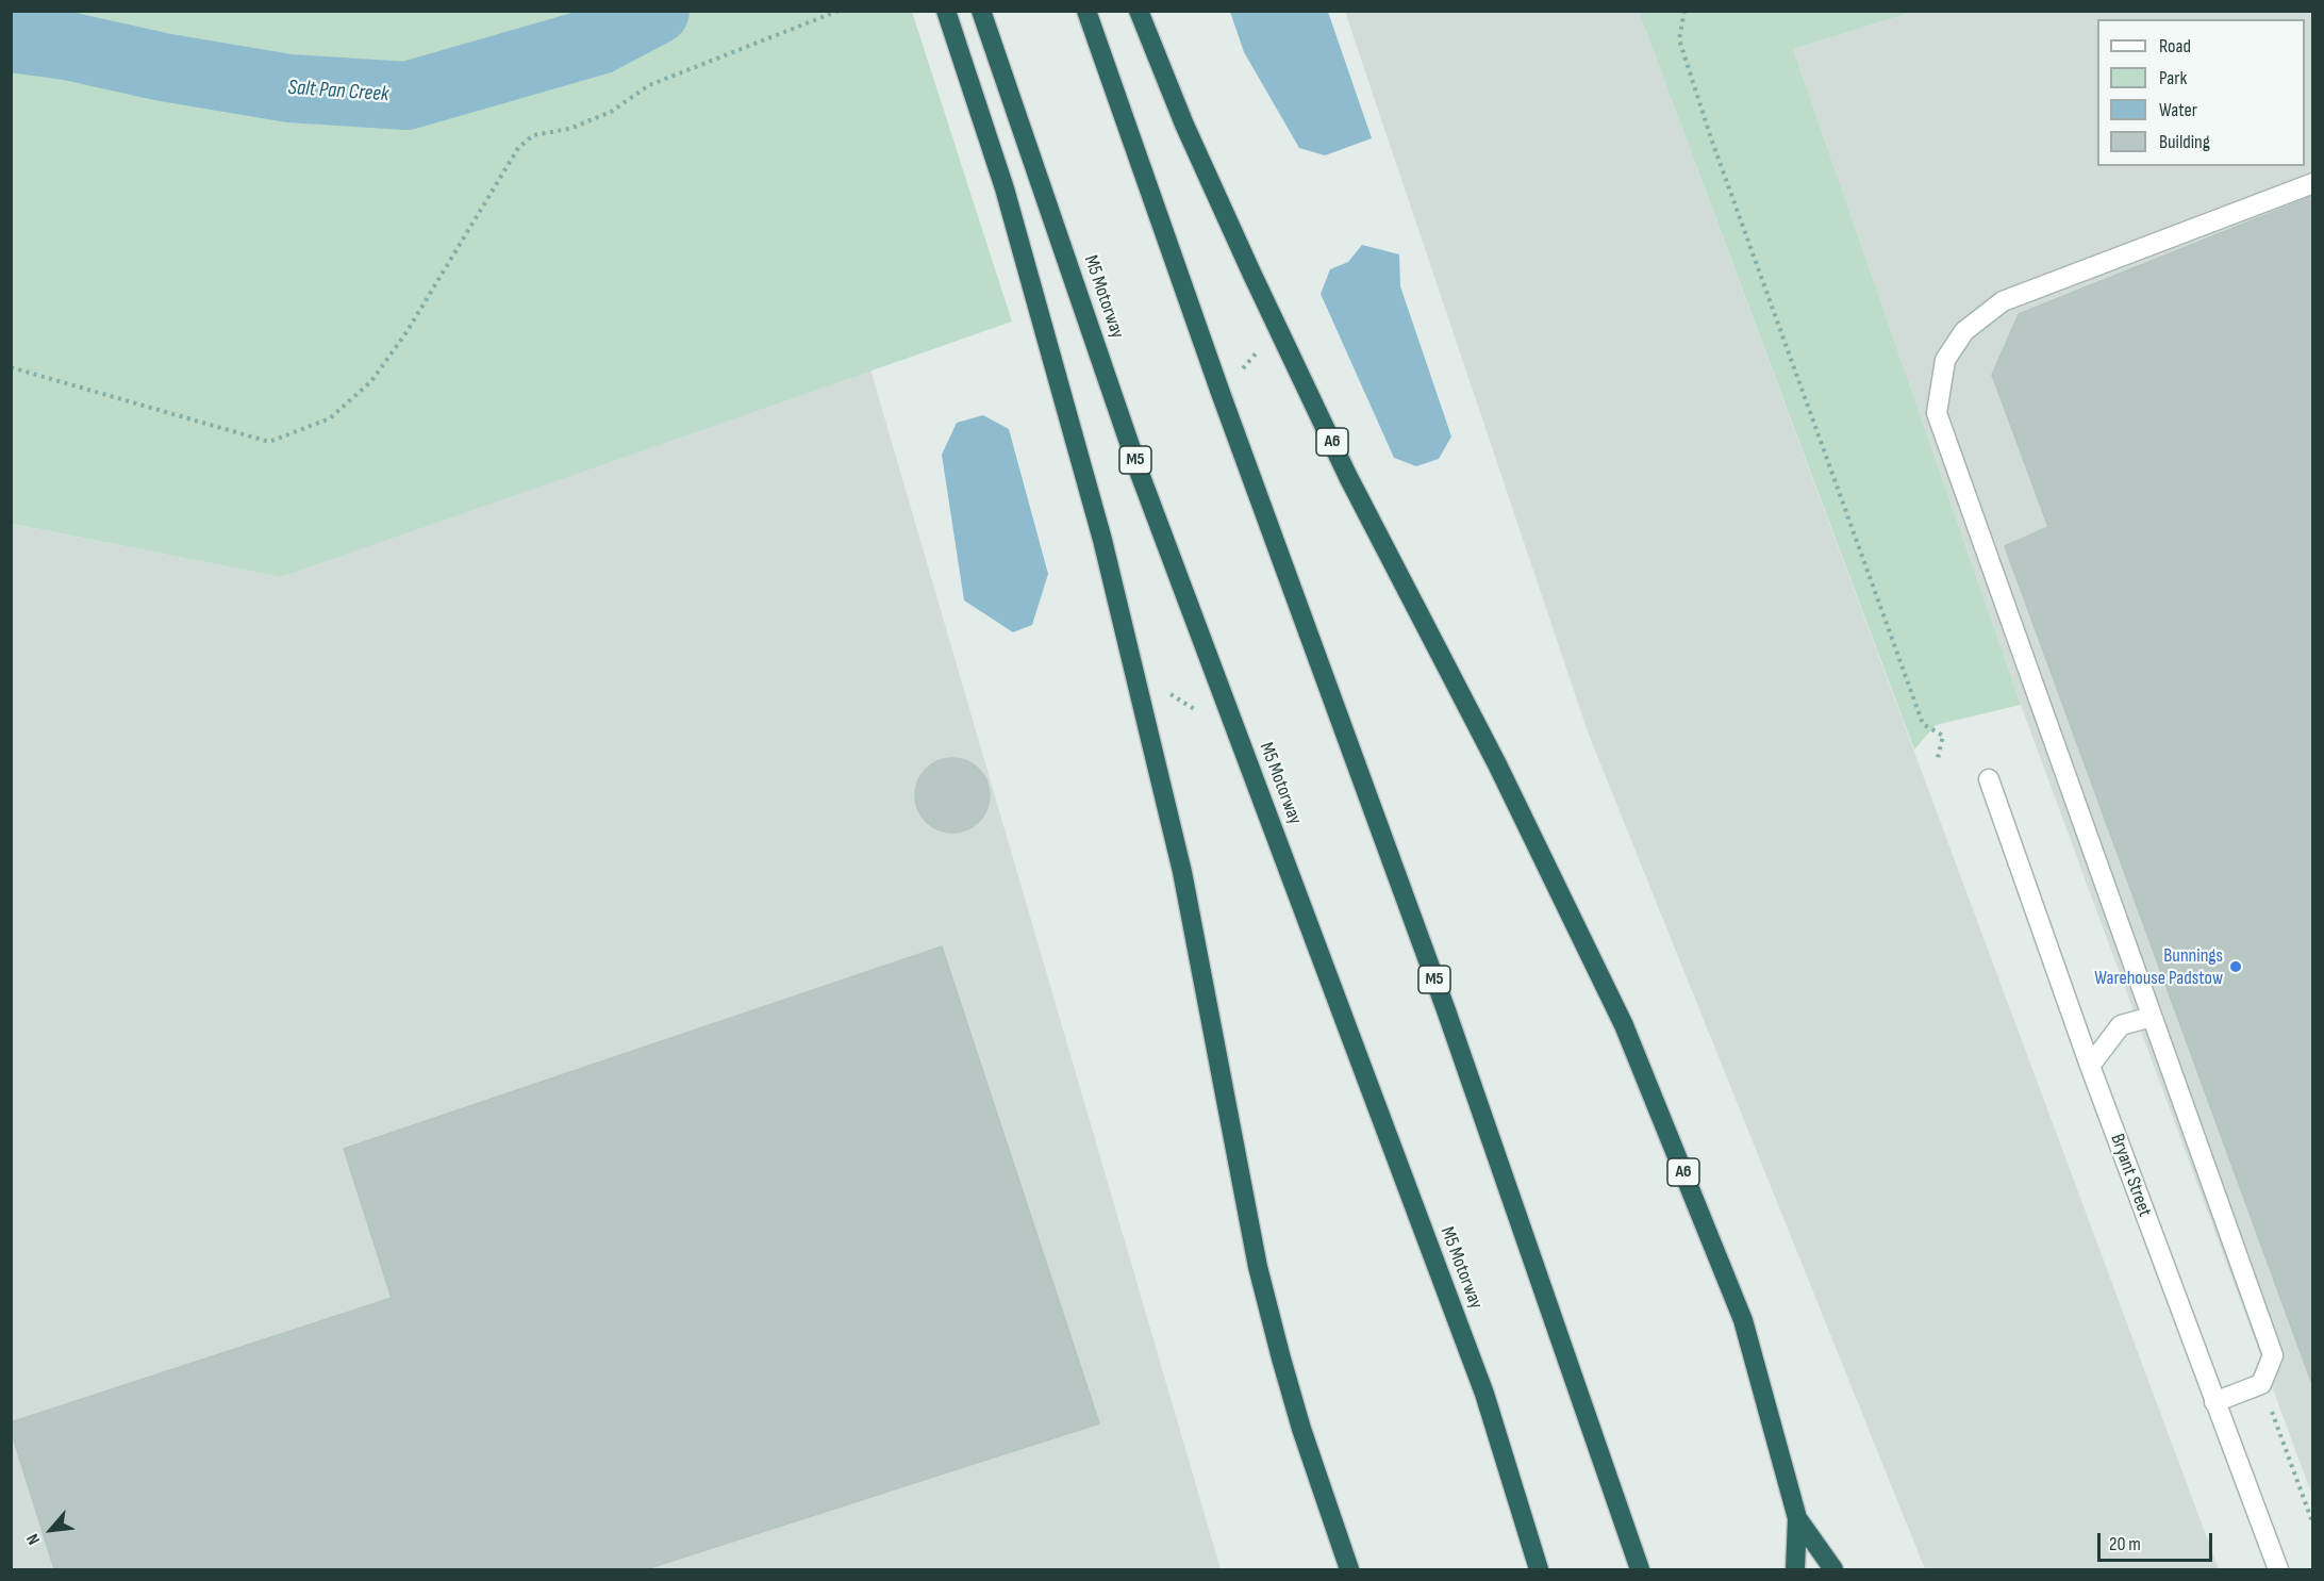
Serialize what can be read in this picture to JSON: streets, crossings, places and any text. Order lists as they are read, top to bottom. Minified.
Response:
{"streets":{"highway":["M5 Motorway","A6","M5"],"street":["Bryant Street"]},"water":["Salt Pan Creek"],"places":["Bunnings Warehouse Padstow"],"legend":["Road","Park","Water","Building"],"scale_bar":"20 m","north":"bottom left"}
